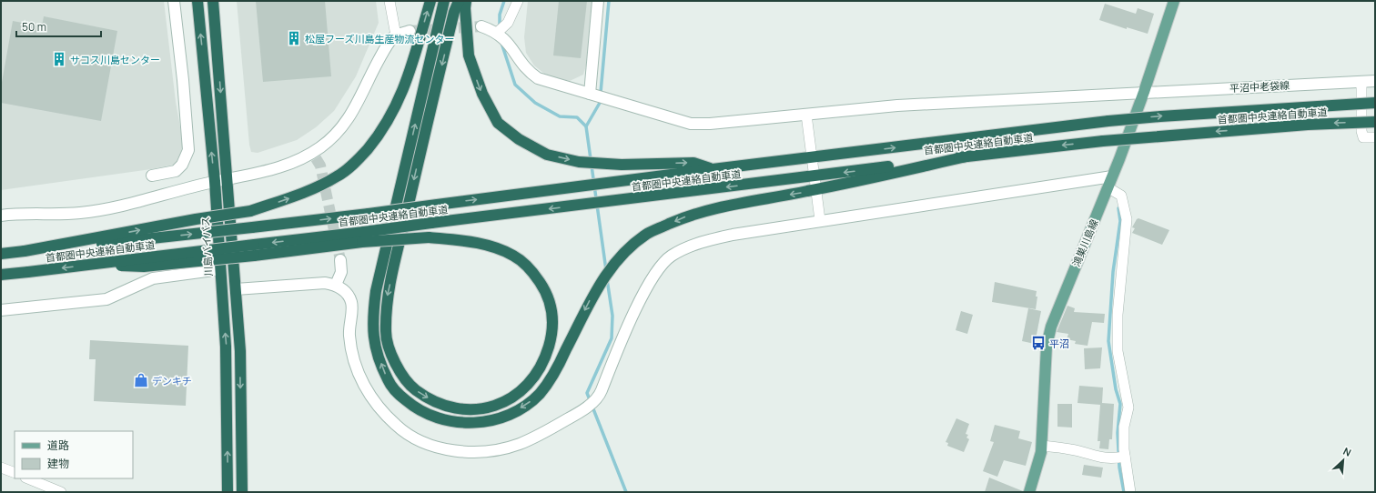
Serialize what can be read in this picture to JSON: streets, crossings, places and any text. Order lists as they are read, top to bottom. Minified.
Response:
{"streets":{"highway":["首都圏中央連絡自動車道","川島バイパス"],"main road":["鴻巣川島線"],"street":["平沼中老袋線"]},"crossings":[["平沼中老袋線","鴻巣川島線"]],"places":{"building":["松屋フーズ川島生産物流センター","サコス川島センター"],"bus stop":["平沼"],"shop":["デンキチ"]},"legend":["道路","建物"],"scale_bar":"50 m","north":"top right"}
